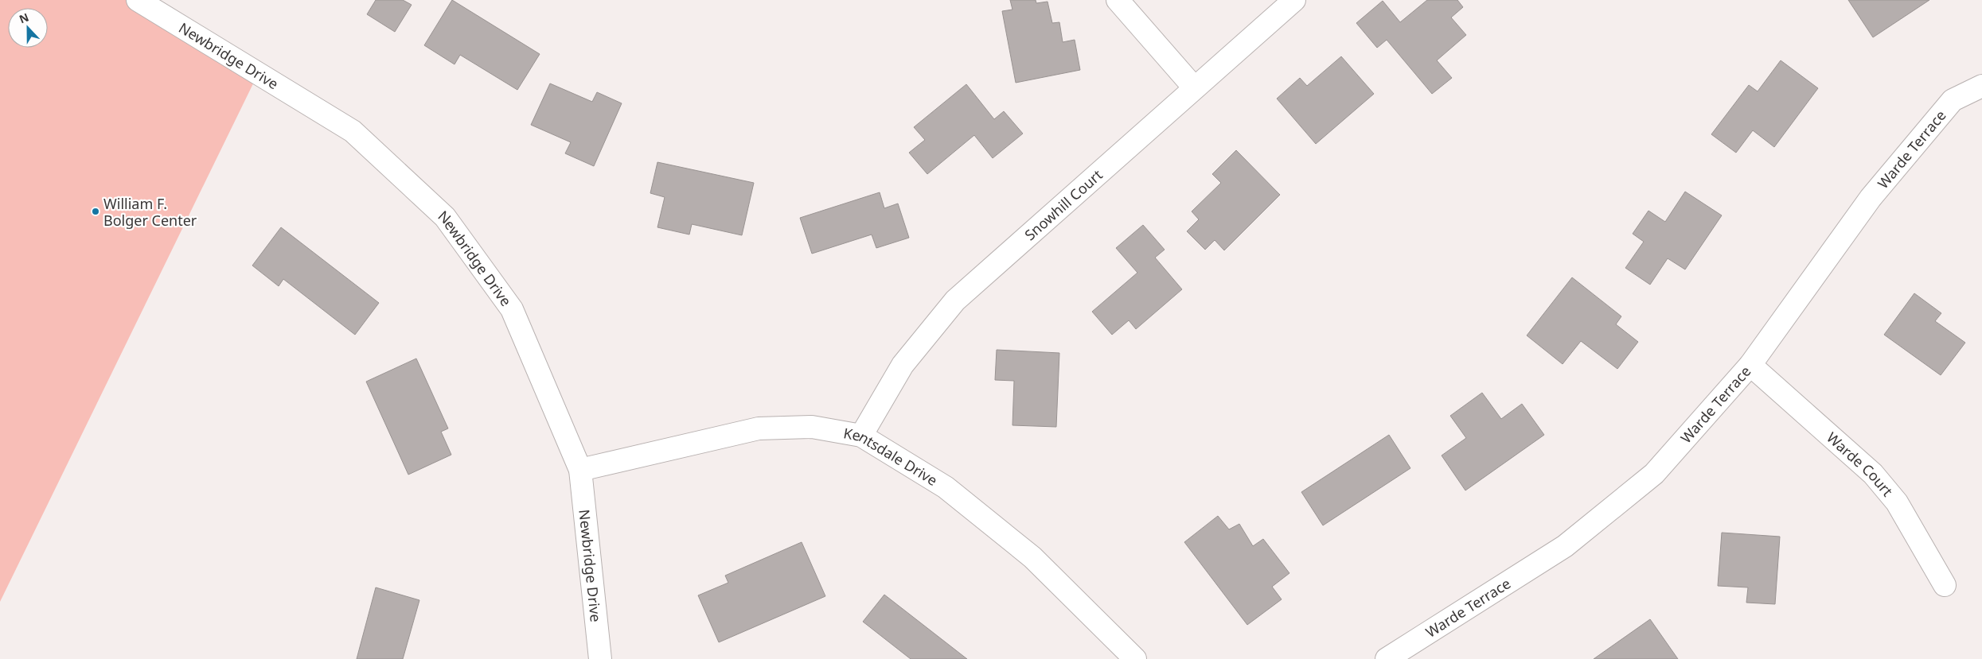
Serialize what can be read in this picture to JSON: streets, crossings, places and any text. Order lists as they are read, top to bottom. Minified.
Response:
{"streets":{"street":["Newbridge Drive","Warde Terrace","Snowhill Court","Kentsdale Drive","Warde Court"]},"crossings":[["Newbridge Drive","Kentsdale Drive"],["Warde Terrace","Warde Court"],["Snowhill Court","Kentsdale Drive"]],"places":["William F. Bolger Center"],"north":"top"}
